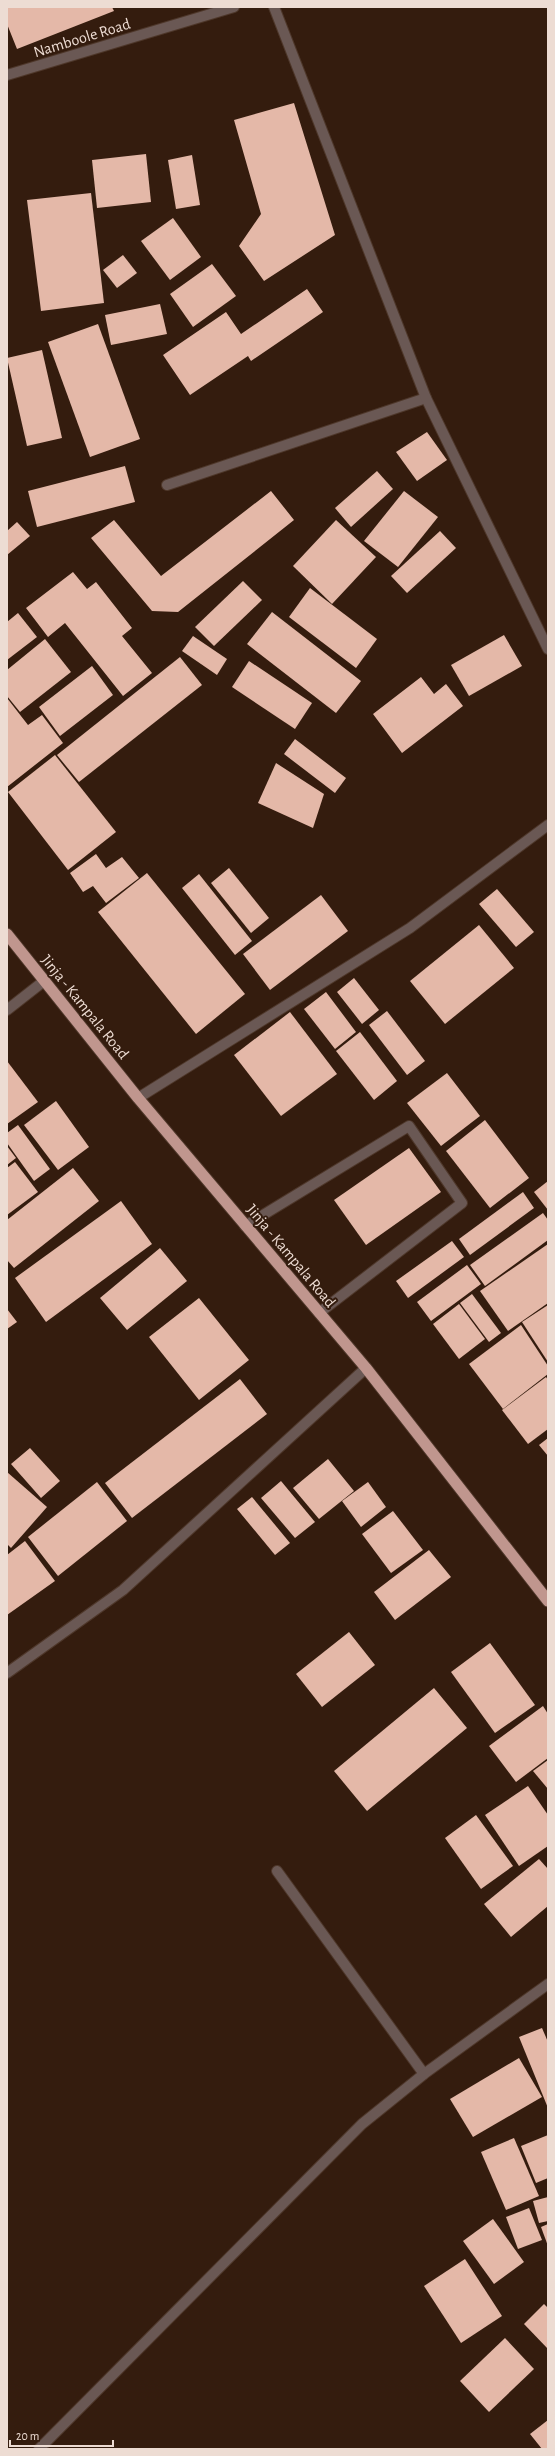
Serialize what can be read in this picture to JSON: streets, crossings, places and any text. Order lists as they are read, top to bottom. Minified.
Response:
{"streets":{"highway":["Jinja - Kampala Road"],"street":["Namboole Road"]},"scale_bar":"20 m"}
